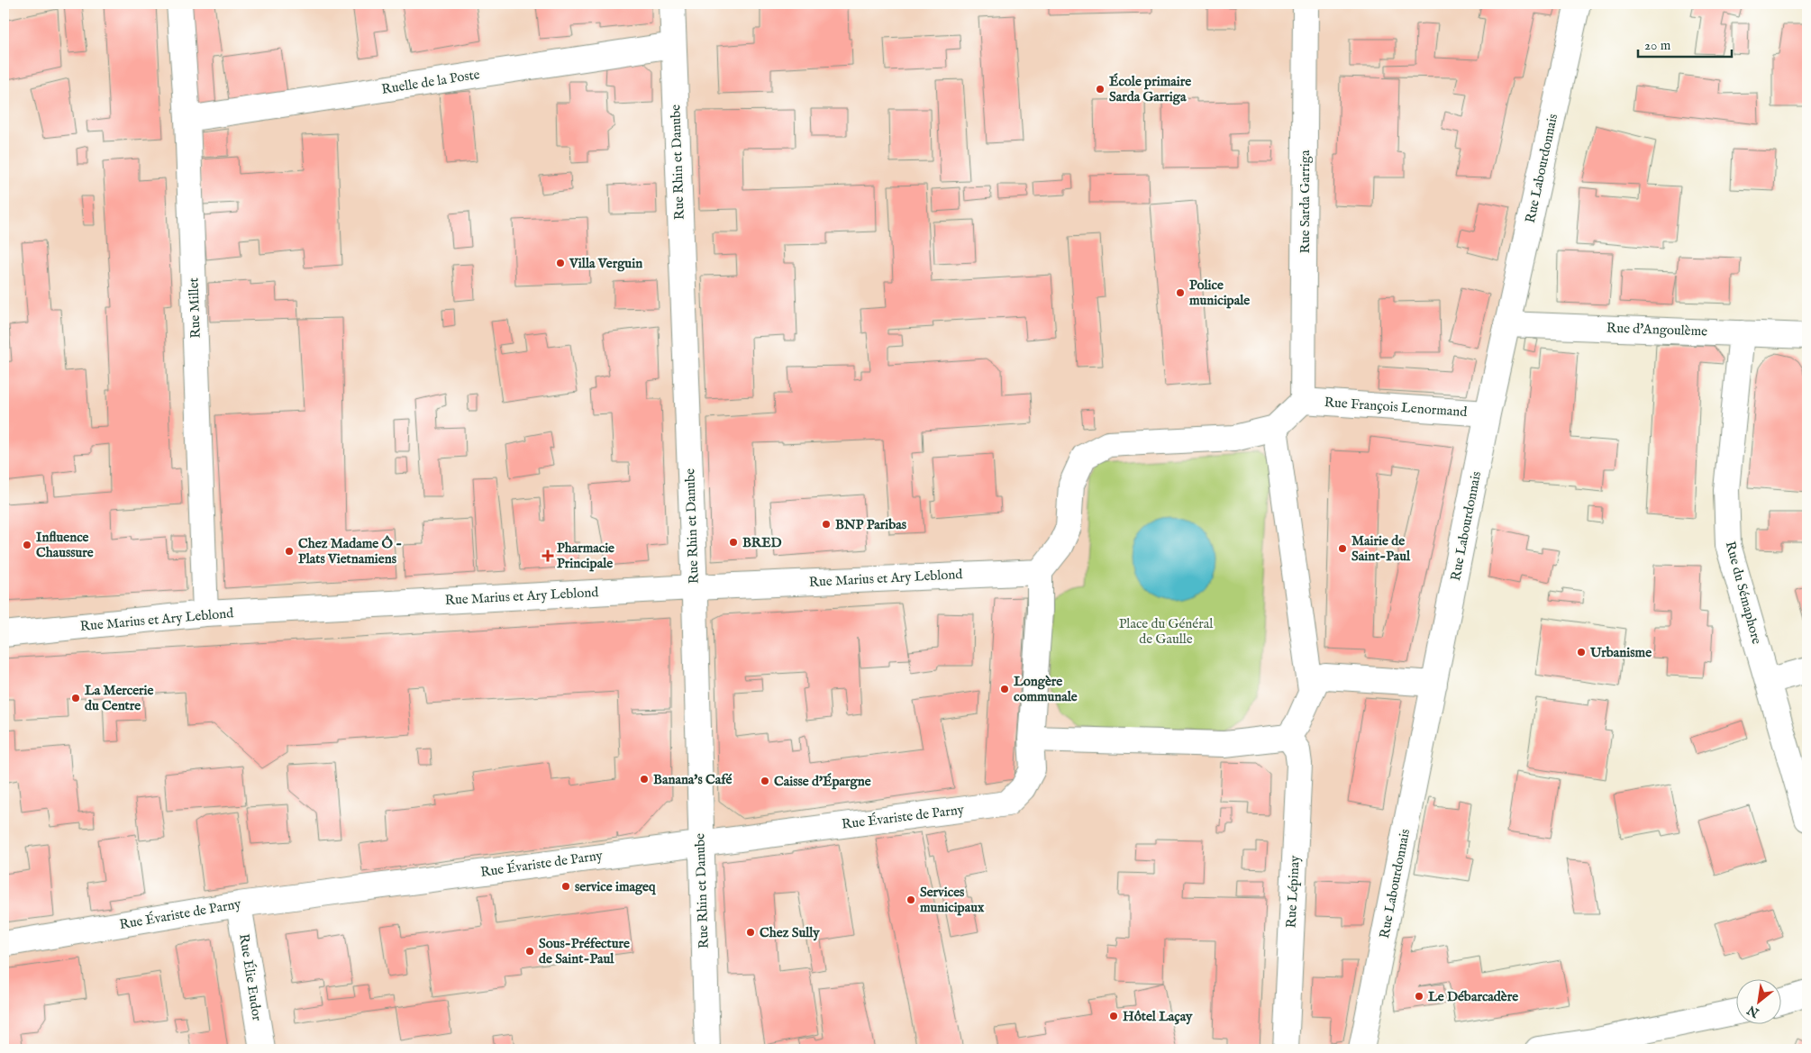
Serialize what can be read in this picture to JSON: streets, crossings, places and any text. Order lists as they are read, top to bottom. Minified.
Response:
{"streets":{"street":["Ruelle de la Poste","Rue Rhin et Danube","Rue Labourdonnais","Rue Sarda Garriga","Rue Millet","Rue d'Angoulème","Rue François Lenormand","Rue Marius et Ary Leblond","Rue du Sémaphore","Rue Évariste de Parny","Rue Lépinay","Rue Élie Eudor"]},"crossings":[["Ruelle de la Poste","Rue Rhin et Danube"],["Ruelle de la Poste","Rue Millet"],["Rue Rhin et Danube","Rue Marius et Ary Leblond"],["Rue Rhin et Danube","Rue Évariste de Parny"],["Rue Labourdonnais","Rue d'Angoulème"],["Rue Labourdonnais","Rue François Lenormand"],["Rue Sarda Garriga","Rue François Lenormand"],["Rue Millet","Rue Marius et Ary Leblond"],["Rue d'Angoulème","Rue du Sémaphore"],["Rue Évariste de Parny","Rue Élie Eudor"]],"parks":["Place du Général de Gaulle"],"places":{"other":["École primaire Sarda Garriga","Villa Verguin","Police municipale","BNP Paribas","BRED","Influence Chaussure","Mairie de Saint-Paul","Chez Madame Ô - Plats Vietnamiens","Urbanisme","Longère communale","La Mercerie du Centre","Banana's Café","Caisse d'Épargne","service imageq","Services municipaux","Chez Sully","Sous-Préfecture de Saint-Paul","Le Débarcadère","Hôtel Laçay"],"health":["Pharmacie Principale"]},"scale_bar":"20 m","north":"bottom left"}
